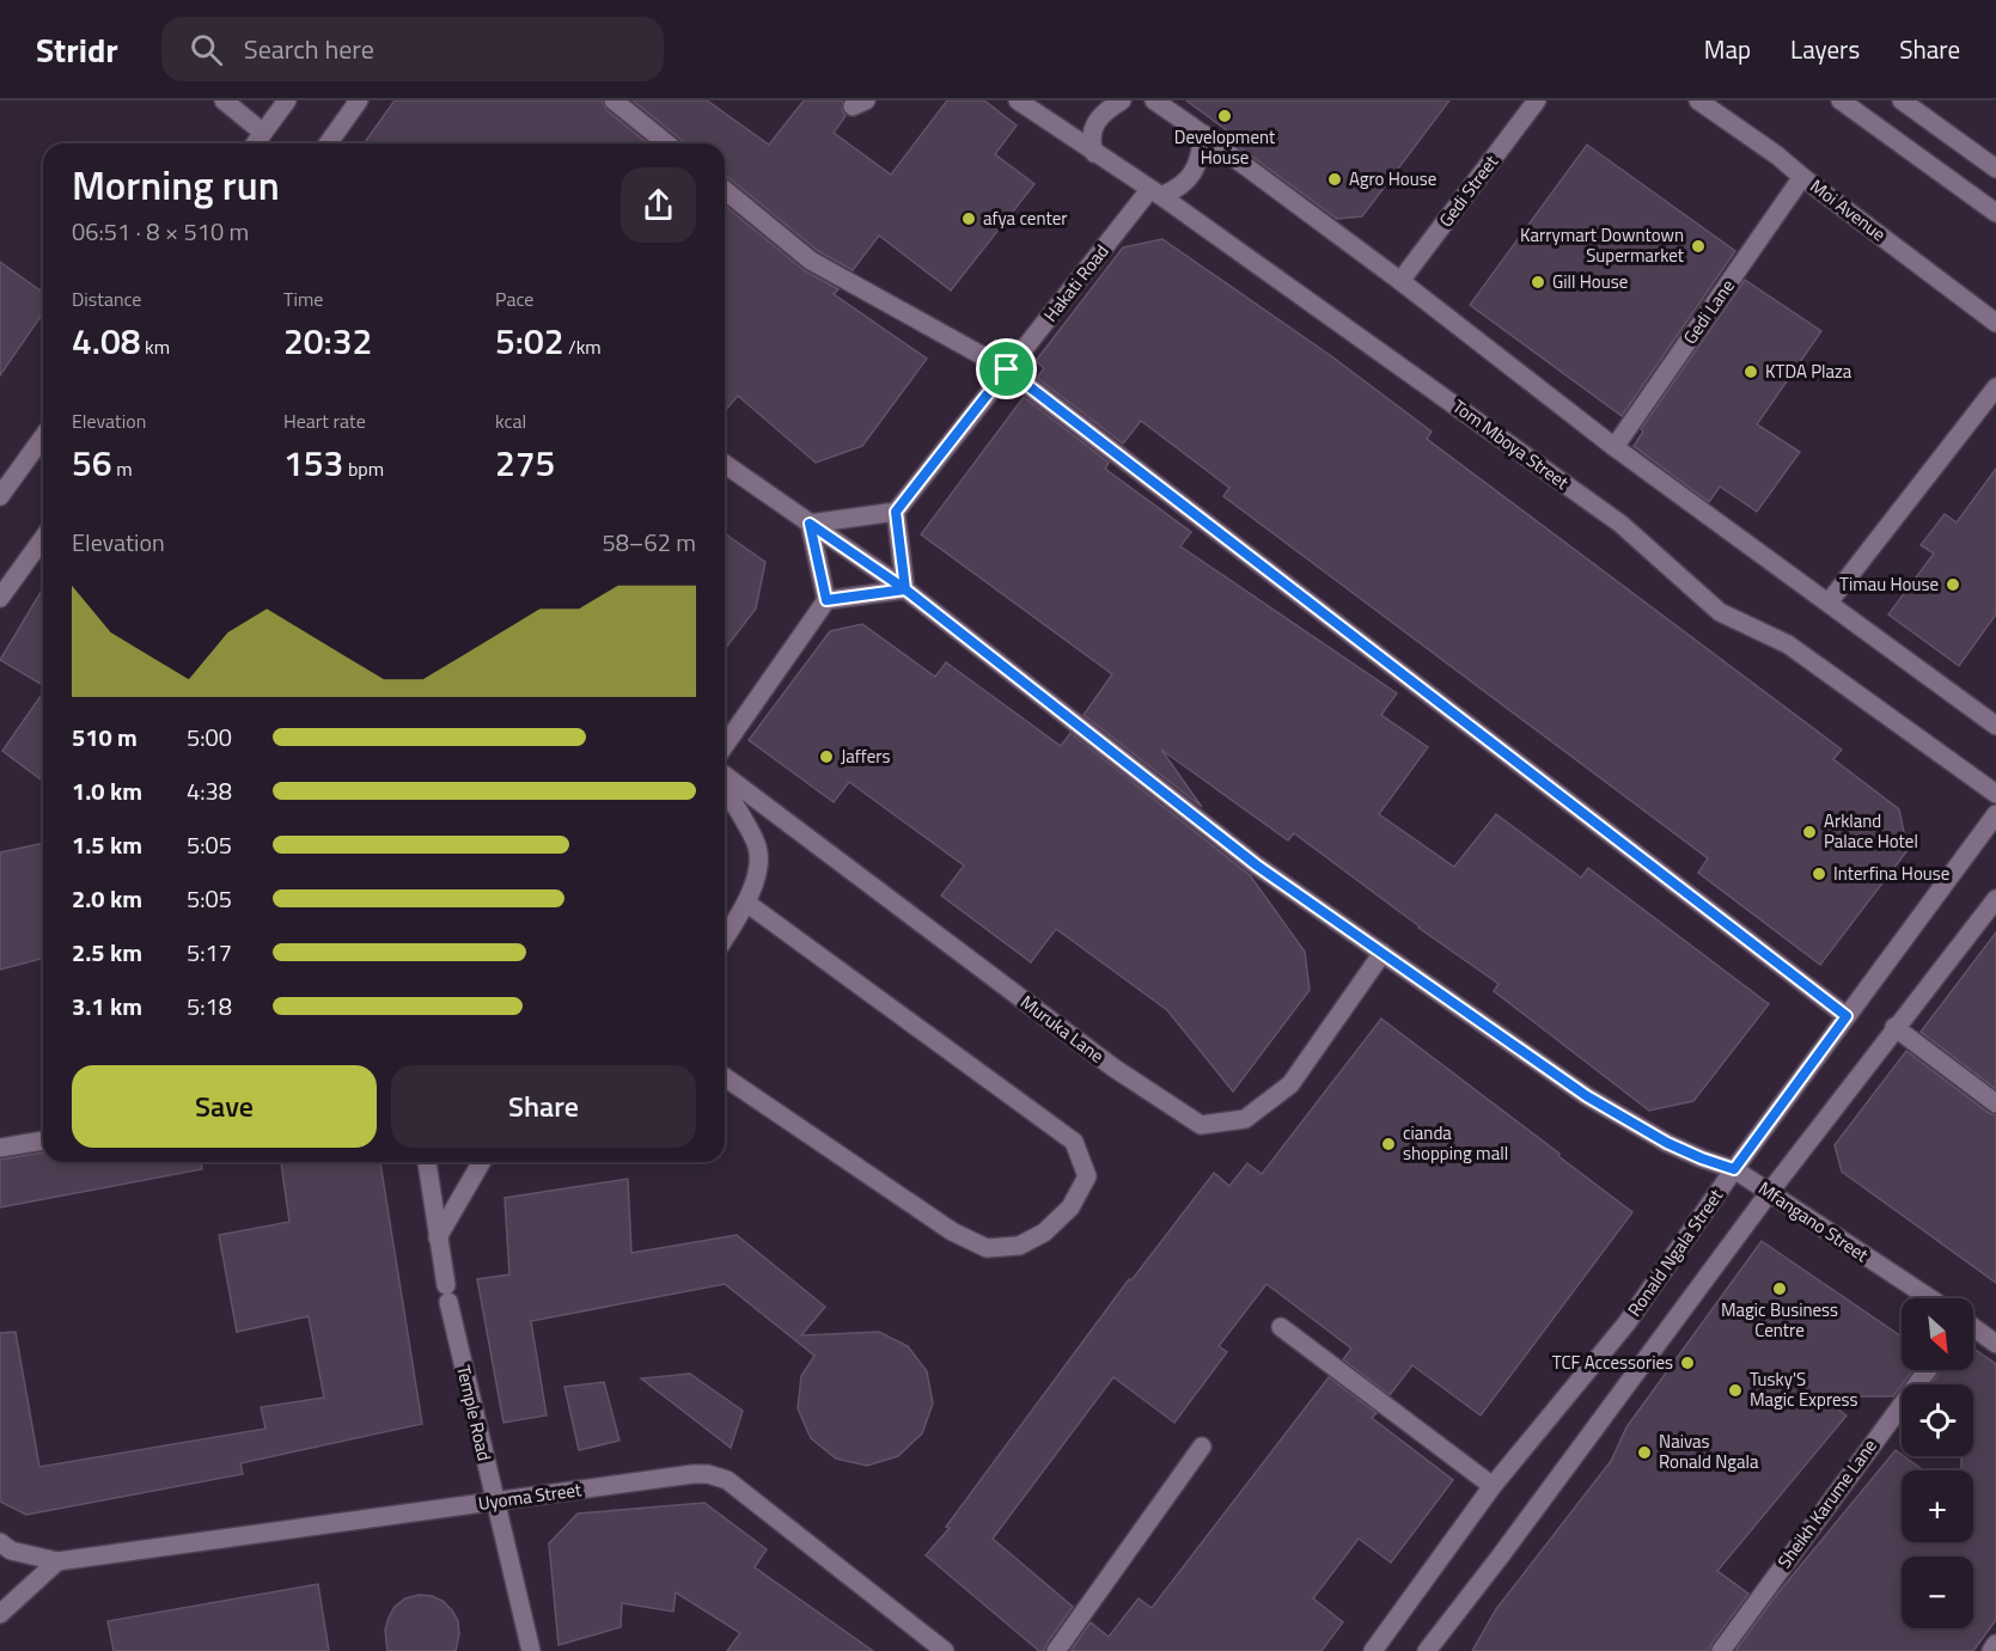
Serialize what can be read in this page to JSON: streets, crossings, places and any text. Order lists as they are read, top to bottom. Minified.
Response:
{"streets":{"street":["Gedi Street","Moi Avenue","Hakati Road","Gedi Lane","Tom Mboya Street","Muruka Lane","Mfangano Street","Ronald Ngala Street","Temple Road","Uyoma Street","Sheikh Karume Lane"]},"crossings":[["Moi Avenue","Gedi Lane"],["Hakati Road","Tom Mboya Street"],["Muruka Lane","Mfangano Street"],["Mfangano Street","Ronald Ngala Street"],["Temple Road","Uyoma Street"]],"places":["Development House","Agro House","afya center","Karrymart Downtown Supermarket","Gill House","KTDA Plaza","Timau House","Jaffers","Arkland Palace Hotel","Interfina House","cianda shopping mall","Magic Business Centre","TCF Accessories","Tusky'S Magic Express","Naivas Ronald Ngala"],"north":"bottom right","page":{"header":"Stridr","search":"Search here","nav":["Map","Layers","Share"],"heading":["Morning run","06:51 · 8 × 510 m"],"stats":[["Distance","4.08 km"],["Time","20:32"],["Pace","5:02 /km"],["Elevation","56 m"],["Heart rate","153 bpm"],["kcal","275"]],"chart":["Elevation","58–62 m"],"list":[{"name":"510 m","note":"5:00"},{"name":"1.0 km","note":"4:38"},{"name":"1.5 km","note":"5:05"},{"name":"2.0 km","note":"5:05"},{"name":"2.5 km","note":"5:17"},{"name":"3.1 km","note":"5:18"}],"buttons":["Save","Share"],"map_buttons":["+","−"]}}
